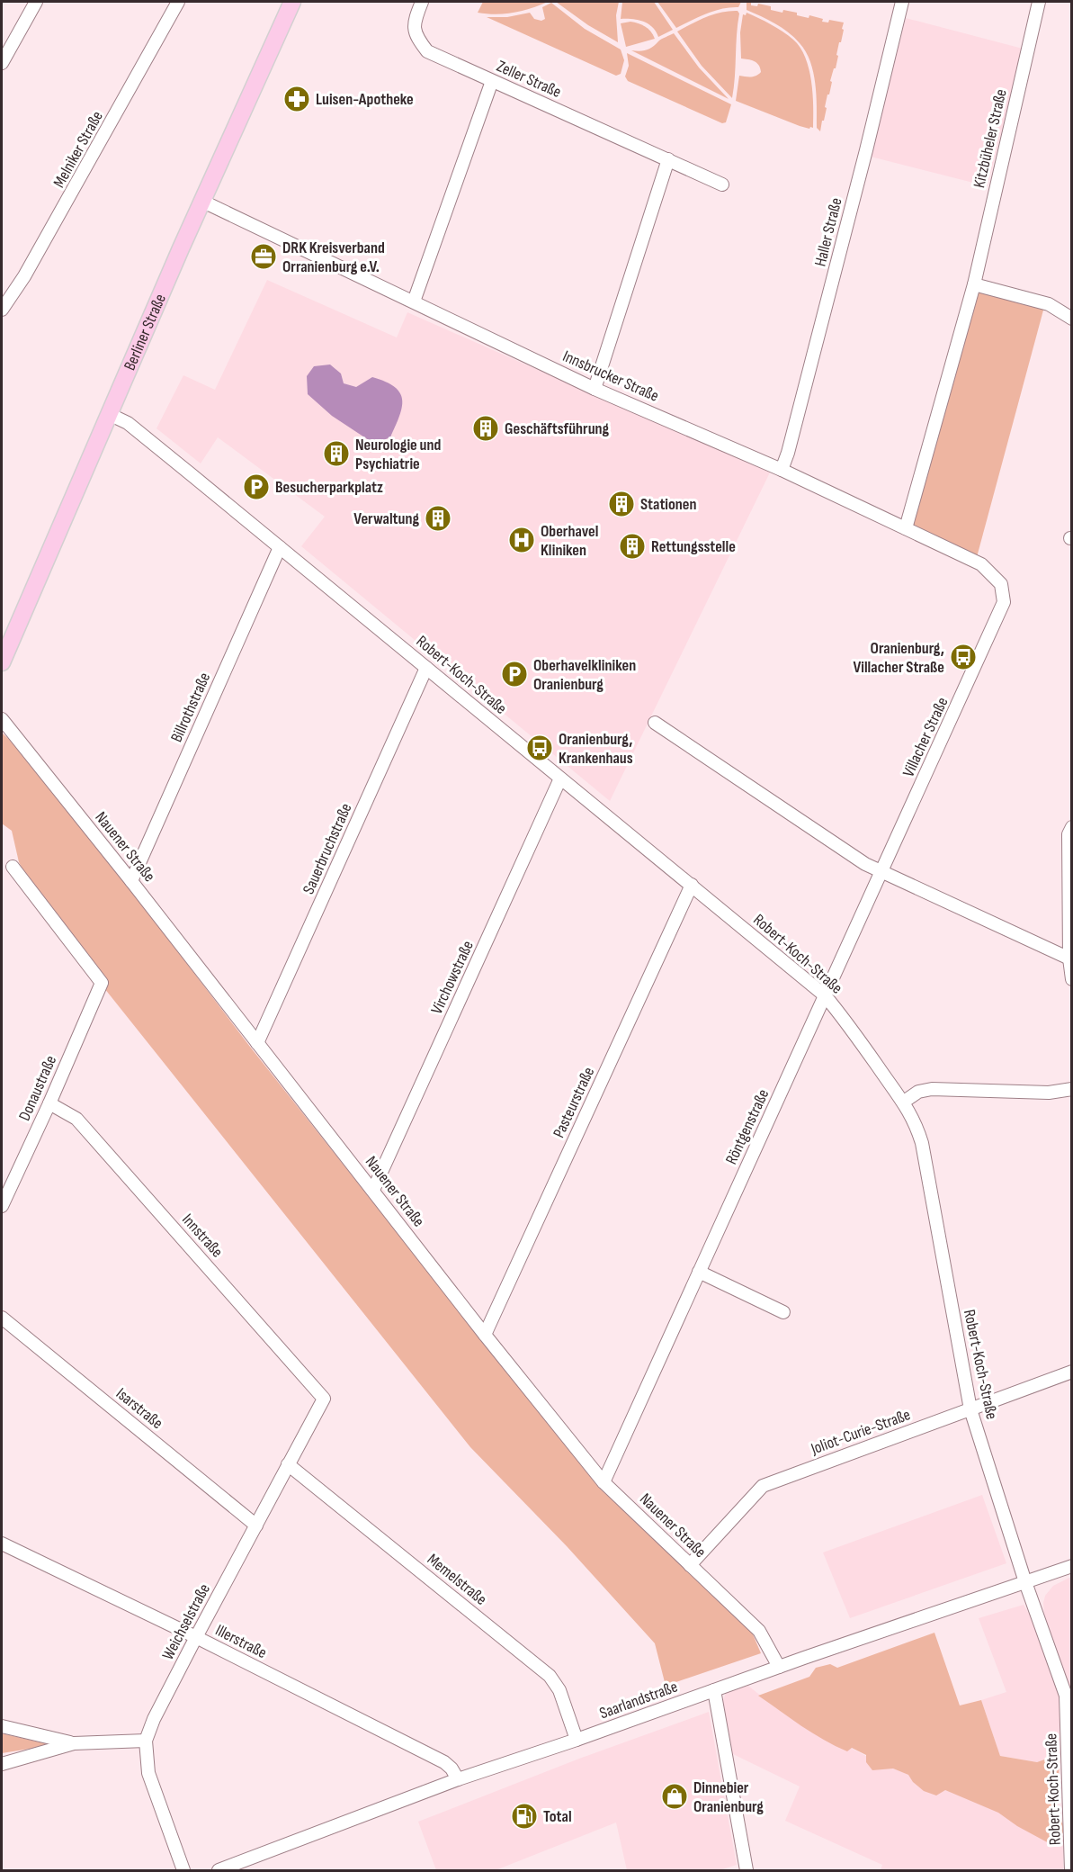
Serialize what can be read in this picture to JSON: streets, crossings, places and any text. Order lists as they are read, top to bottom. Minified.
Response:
{"streets":{"main road":["Berliner Straße"],"street":["Zeller Straße","Kitzbüheler Straße","Melniker Straße","Haller Straße","Innsbrucker Straße","Robert-Koch-Straße","Billrothstraße","Villacher Straße","Nauener Straße","Sauerbruchstraße","Virchowstraße","Donaustraße","Pasteurstraße","Röntgenstraße","Innstraße","Isarstraße","Joliot-Curie-Straße","Memelstraße","Weichselstraße","Illerstraße","Saarlandstraße"]},"crossings":[["Kitzbüheler Straße","Innsbrucker Straße"],["Haller Straße","Innsbrucker Straße"],["Berliner Straße","Innsbrucker Straße"],["Berliner Straße","Robert-Koch-Straße"],["Innsbrucker Straße","Villacher Straße"],["Robert-Koch-Straße","Billrothstraße"],["Robert-Koch-Straße","Villacher Straße"],["Robert-Koch-Straße","Sauerbruchstraße"],["Robert-Koch-Straße","Virchowstraße"],["Robert-Koch-Straße","Pasteurstraße"],["Robert-Koch-Straße","Röntgenstraße"],["Robert-Koch-Straße","Joliot-Curie-Straße"],["Robert-Koch-Straße","Saarlandstraße"],["Billrothstraße","Nauener Straße"],["Villacher Straße","Röntgenstraße"],["Nauener Straße","Sauerbruchstraße"],["Nauener Straße","Virchowstraße"],["Nauener Straße","Pasteurstraße"],["Nauener Straße","Röntgenstraße"],["Nauener Straße","Joliot-Curie-Straße"],["Nauener Straße","Saarlandstraße"],["Donaustraße","Innstraße"],["Innstraße","Weichselstraße"],["Isarstraße","Weichselstraße"],["Memelstraße","Weichselstraße"],["Memelstraße","Saarlandstraße"],["Weichselstraße","Illerstraße"],["Illerstraße","Saarlandstraße"]],"places":{"pharmacy":["Luisen-Apotheke"],"office":["DRK Kreisverband Orranienburg e.V."],"building":["Geschäftsführung","Neurologie und Psychiatrie","Stationen","Verwaltung","Rettungsstelle"],"parking":["Besucherparkplatz","Oberhavelkliniken Oranienburg"],"hospital":["Oberhavel Kliniken"],"bus stop":["Oranienburg, Villacher Straße","Oranienburg, Krankenhaus"],"shop":["Dinnebier Oranienburg"],"fuel station":["Total"]}}
